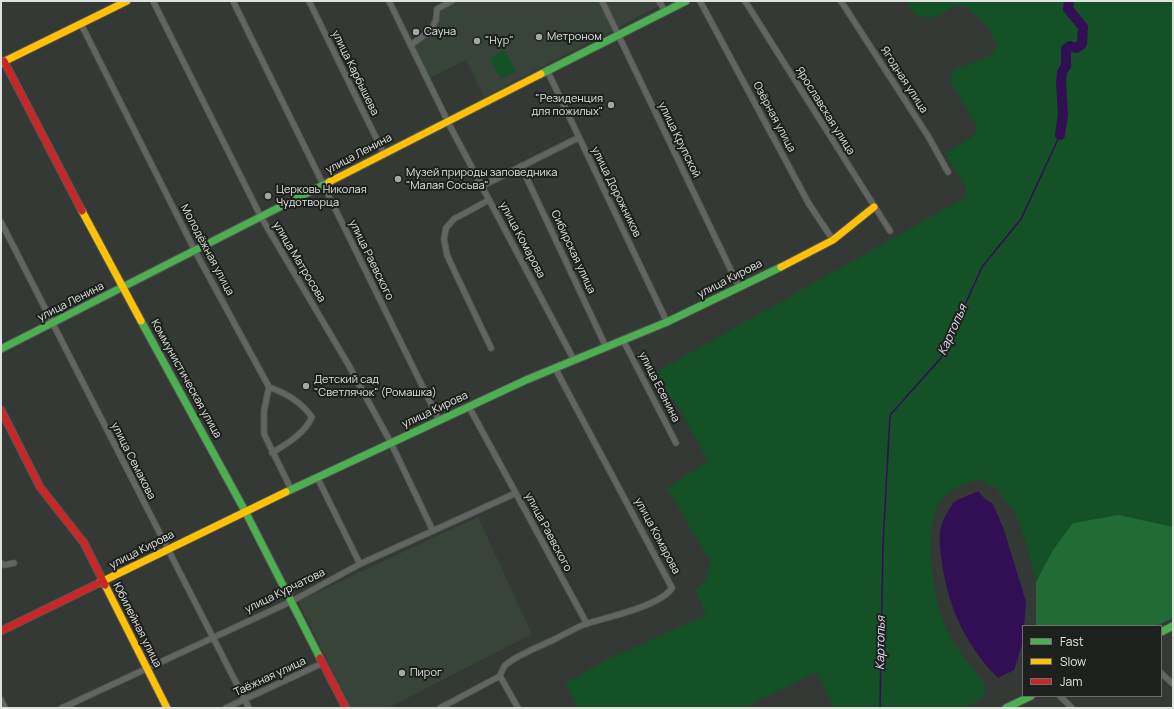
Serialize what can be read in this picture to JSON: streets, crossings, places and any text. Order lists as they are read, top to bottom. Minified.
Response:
{"streets":{"street":["улица Карбышева","Ягодная улица","Ярославская улица","Озёрная улица","улица Крупской","улица Ленина","улица Дорожников","улица Комарова","Молодёжная улица","Сибирская улица","улица Раевского","улица Матросова","улица Кирова","Коммунистическая улица","улица Есенина","улица Семакова","улица Курчатова","Юбилейная улица","Таёжная улица"]},"crossings":[["улица Карбышева","улица Ленина"],["Ярославская улица","улица Кирова"],["Озёрная улица","улица Кирова"],["улица Крупской","улица Ленина"],["улица Крупской","улица Кирова"],["улица Ленина","улица Дорожников"],["улица Ленина","улица Комарова"],["улица Ленина","Молодёжная улица"],["улица Ленина","улица Раевского"],["улица Ленина","улица Матросова"],["улица Ленина","Коммунистическая улица"],["улица Ленина","улица Семакова"],["улица Дорожников","улица Кирова"],["улица Комарова","улица Раевского"],["улица Комарова","улица Кирова"],["Сибирская улица","улица Кирова"],["улица Раевского","улица Кирова"],["улица Раевского","улица Курчатова"],["улица Матросова","улица Кирова"],["улица Матросова","улица Курчатова"],["улица Кирова","Коммунистическая улица"],["улица Кирова","улица Есенина"],["улица Кирова","улица Семакова"],["улица Кирова","Юбилейная улица"],["Коммунистическая улица","улица Курчатова"],["Коммунистическая улица","Таёжная улица"],["улица Семакова","улица Курчатова"],["улица Семакова","Таёжная улица"],["улица Курчатова","Юбилейная улица"]],"water":["Картопья"],"places":["Сауна","Метроном","\"Нур\"","\"Резиденция для пожилых\"","Музей природы заповедника \"Малая Сосьва\"","Церковь Николая Чудотворца","Детский сад \"Светлячок\" (Ромашка)","Пирог"],"legend":["Fast","Slow","Jam"]}
